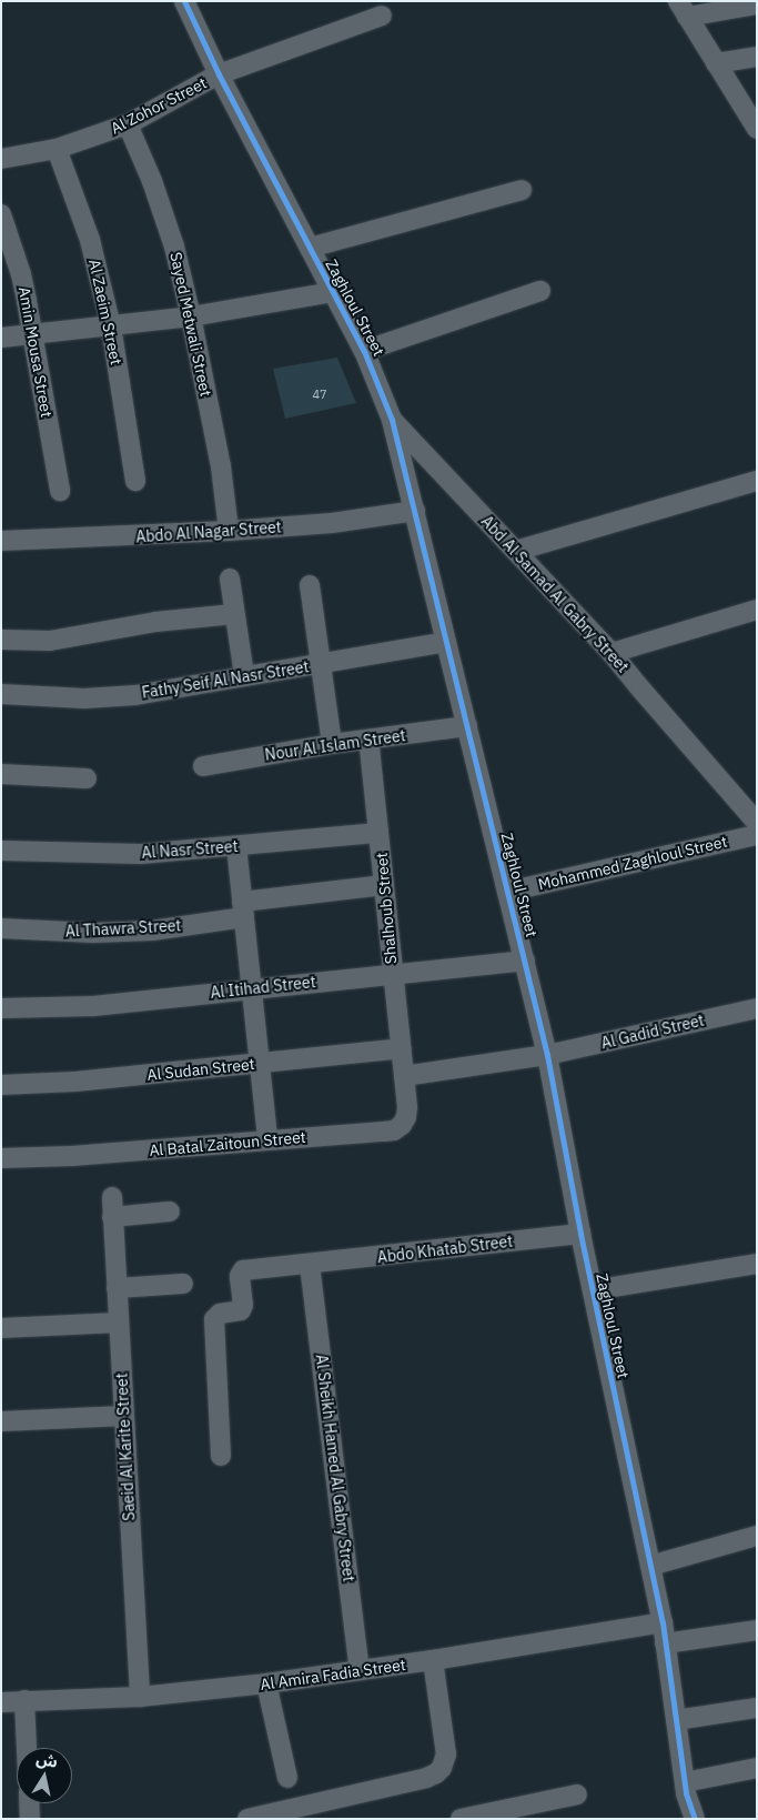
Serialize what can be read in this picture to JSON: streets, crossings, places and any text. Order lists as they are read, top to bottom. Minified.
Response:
{"streets":{"street":["Al Zohor Street","Zaghloul Street","Al Zaeim Street","Sayed Metwali Street","Amin Mousa Street","Abdo Al Nagar Street","Abd Al Samad Al Gabry Street","Fathy Seif Al Nasr Street","Nour Al Islam Street","Al Nasr Street","Mohammed Zaghloul Street","Shalhoub Street","Al Thawra Street","Al Itihad Street","Al Gadid Street","Al Sudan Street","Al Batal Zaitoun Street","Abdo Khatab Street","Saeid Al Karite Street","Al Sheikh Hamed Al Gabry Street","Al Amira Fadia Street"]},"crossings":[["Al Zohor Street","Zaghloul Street"],["Al Zohor Street","Al Zaeim Street"],["Al Zohor Street","Sayed Metwali Street"],["Zaghloul Street","Abdo Al Nagar Street"],["Zaghloul Street","Abd Al Samad Al Gabry Street"],["Zaghloul Street","Fathy Seif Al Nasr Street"],["Zaghloul Street","Nour Al Islam Street"],["Zaghloul Street","Mohammed Zaghloul Street"],["Zaghloul Street","Al Itihad Street"],["Zaghloul Street","Al Gadid Street"],["Zaghloul Street","Abdo Khatab Street"],["Zaghloul Street","Al Amira Fadia Street"],["Sayed Metwali Street","Abdo Al Nagar Street"],["Nour Al Islam Street","Shalhoub Street"],["Al Nasr Street","Shalhoub Street"],["Shalhoub Street","Al Thawra Street"],["Shalhoub Street","Al Itihad Street"],["Shalhoub Street","Al Gadid Street"],["Shalhoub Street","Al Sudan Street"],["Shalhoub Street","Al Batal Zaitoun Street"],["Al Gadid Street","Al Batal Zaitoun Street"],["Abdo Khatab Street","Al Sheikh Hamed Al Gabry Street"],["Saeid Al Karite Street","Al Amira Fadia Street"],["Al Sheikh Hamed Al Gabry Street","Al Amira Fadia Street"]],"house_numbers":["47"],"north":"top"}
